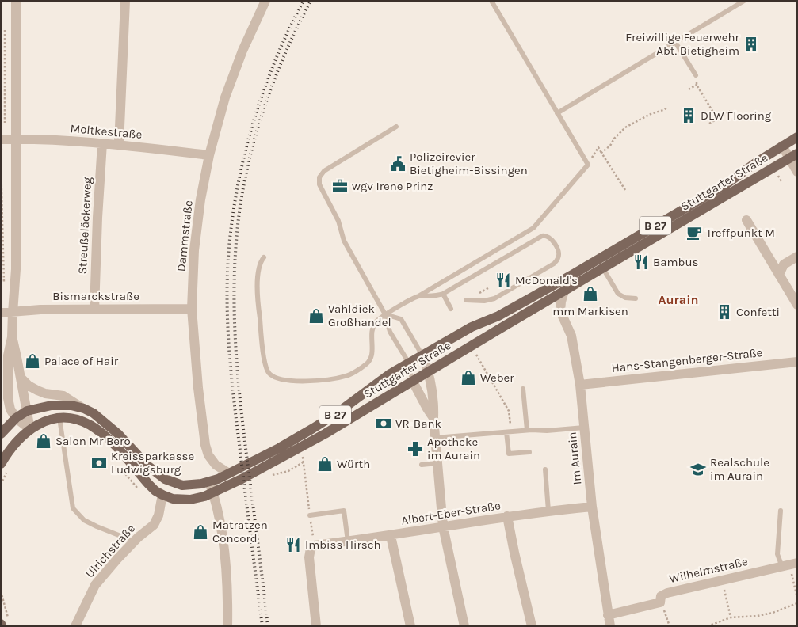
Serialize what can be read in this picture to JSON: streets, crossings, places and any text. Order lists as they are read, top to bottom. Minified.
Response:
{"streets":{"main road":["Stuttgarter Straße","B 27"],"street":["Moltkestraße","Streußeläckerweg","Dammstraße","Bismarckstraße","Hans-Stangenberger-Straße","Im Aurain","Albert-Eber-Straße","Ulrichstraße","Wilhelmstraße"]},"crossings":[["Moltkestraße","Streußeläckerweg"],["Moltkestraße","Dammstraße"],["Stuttgarter Straße","Dammstraße"],["Stuttgarter Straße","Im Aurain"],["Stuttgarter Straße","Ulrichstraße"],["Streußeläckerweg","Bismarckstraße"],["Dammstraße","Bismarckstraße"],["Hans-Stangenberger-Straße","Im Aurain"],["Im Aurain","Albert-Eber-Straße"],["Im Aurain","Wilhelmstraße"]],"districts":["Aurain"],"places":{"building":["Freiwillige Feuerwehr Abt. Bietigheim","DLW Flooring","Confetti"],"public building":["Polizeirevier Bietigheim-Bissingen"],"office":["wgv Irene Prinz"],"cafe":["Treffpunkt M"],"restaurant":["Bambus","McDonald's","Imbiss Hirsch"],"shop":["mm Markisen","Vahldiek Großhandel","Palace of Hair","Weber","Salon Mr Bero","Würth","Matratzen Concord"],"bank":["VR-Bank","Kreissparkasse Ludwigsburg"],"pharmacy":["Apotheke im Aurain"],"school or university":["Realschule im Aurain"]}}
